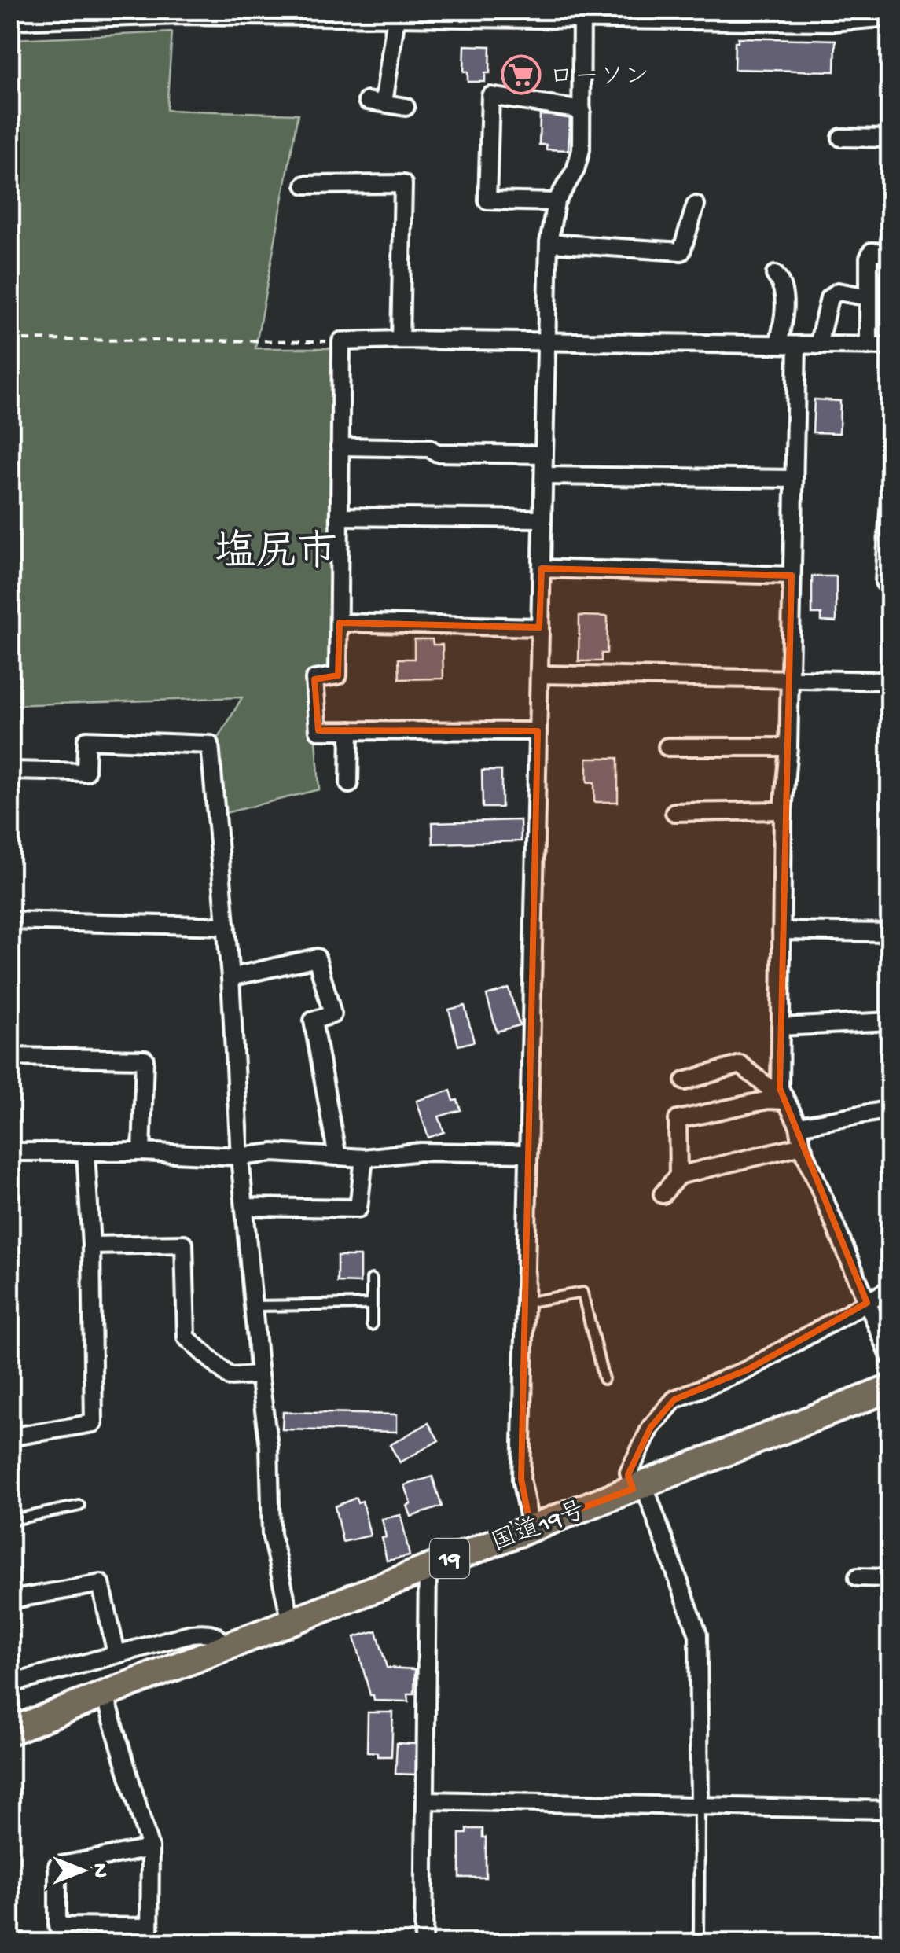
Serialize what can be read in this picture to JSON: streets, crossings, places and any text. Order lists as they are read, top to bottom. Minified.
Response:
{"streets":{"highway":["国道19号","19"]},"districts":["塩尻市"],"places":{"supermarket":["ローソン"]},"north":"right"}
